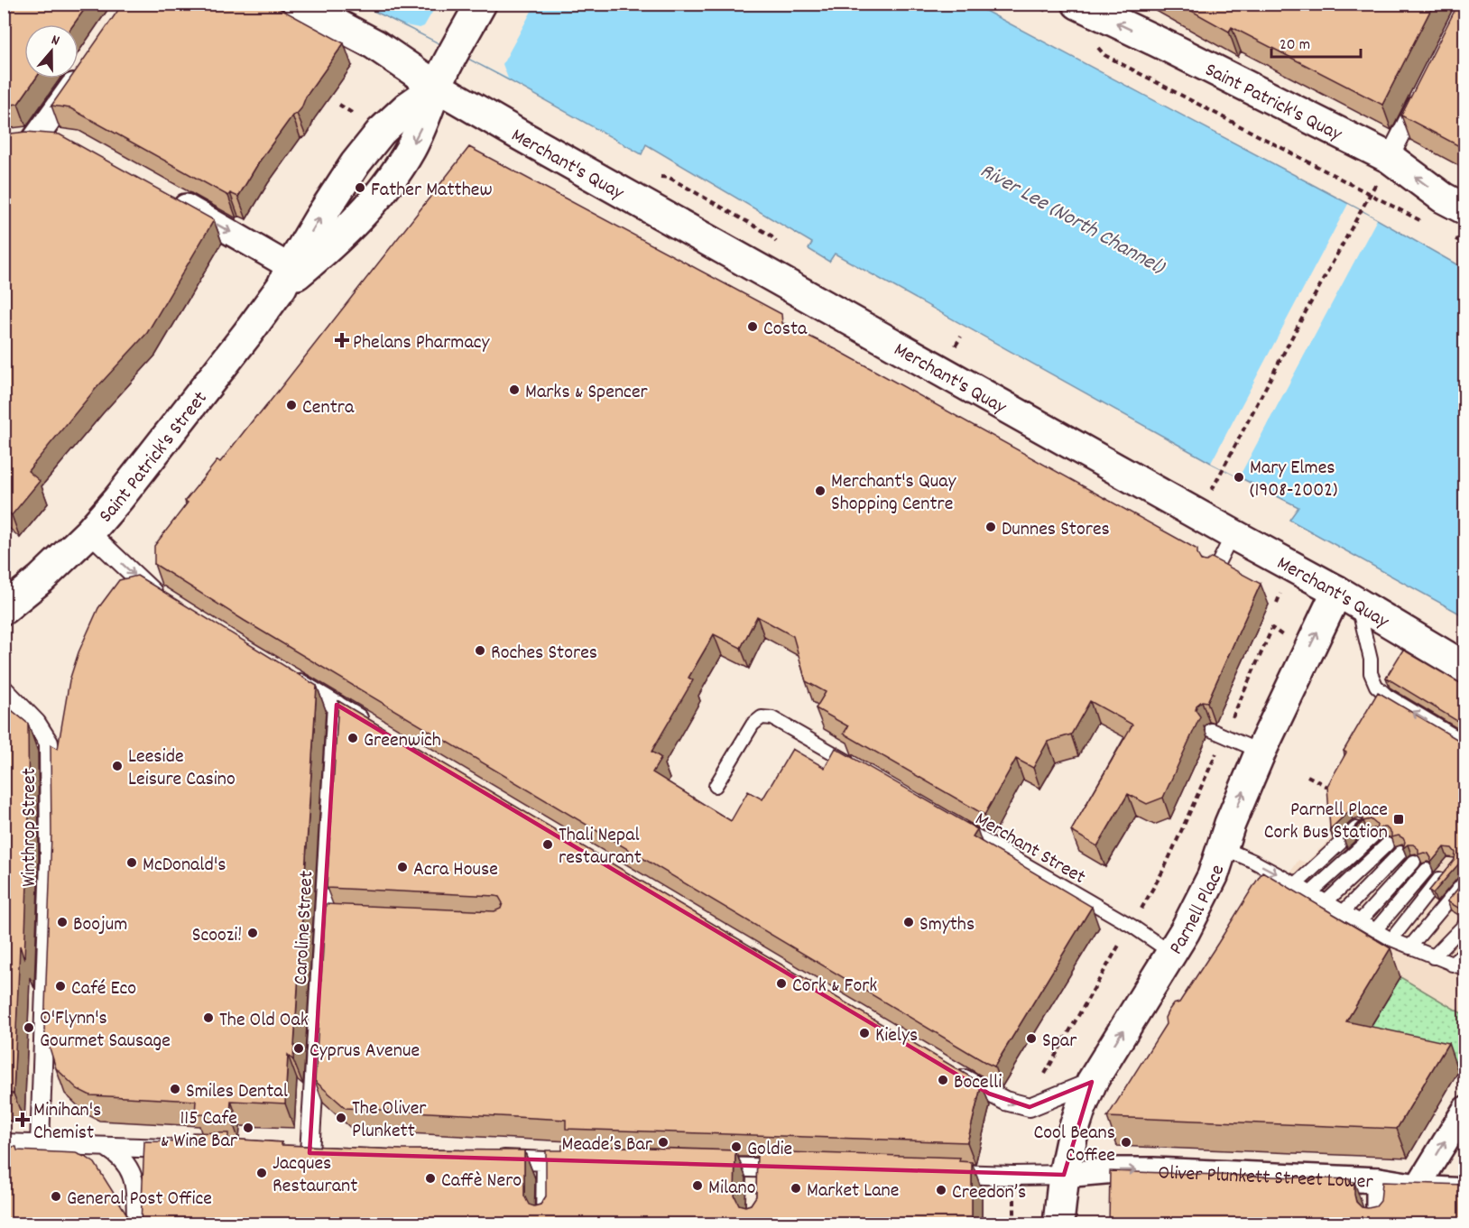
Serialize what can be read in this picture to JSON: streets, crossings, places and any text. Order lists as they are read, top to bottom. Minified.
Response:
{"streets":{"main road":["Saint Patrick's Quay","Merchant's Quay","Saint Patrick's Street","Parnell Place"],"street":["Winthrop Street","Caroline Street","Oliver Plunkett Street Lower"],"lane":["Merchant Street"]},"crossings":[["Merchant's Quay","Saint Patrick's Street"],["Merchant's Quay","Parnell Place"],["Merchant Street","Parnell Place"],["Parnell Place","Oliver Plunkett Street Lower"]],"one_way":["Saint Patrick's Quay","Parnell Place","Oliver Plunkett Street Lower"],"water":["River Lee (North Channel)"],"places":{"other":["Father Matthew","Costa","Marks & Spencer","Centra","Mary Elmes (1908-2002)","Merchant's Quay Shopping Centre","Dunnes Stores","Roches Stores","Greenwich","Leeside Leisure Casino","Thali Nepal restaurant","McDonald's","Acra House","Boojum","Smyths","Scoozi!","Cork & Fork","Café Eco","The Old Oak","O'Flynn's Gourmet Sausage","Kielys","Spar","Cyprus Avenue","Bocelli","Smiles Dental","The Oliver Plunkett","115 Cafe & Wine Bar","Meade’s Bar","Cool Beans Coffee","Goldie","Jacques Restaurant","Caffè Nero","Milano","Market Lane","Creedon’s","General Post Office"],"health":["Phelans Pharmacy","Minihan's Chemist"],"transit":["Parnell Place Cork Bus Station"]},"scale_bar":"20 m","north":"top"}
